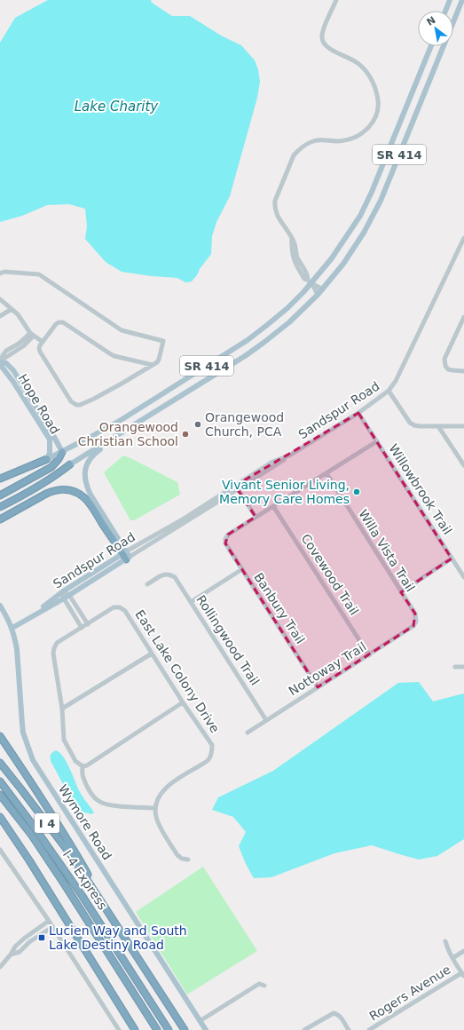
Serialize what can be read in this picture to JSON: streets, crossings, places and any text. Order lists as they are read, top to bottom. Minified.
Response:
{"streets":{"highway":["SR 414","I 4","I-4 Express"],"main road":["Hope Road","Sandspur Road","Wymore Road"],"street":["Willowbrook Trail","Willa Vista Trail","Covewood Trail","Banbury Trail","Rollingwood Trail","Nottoway Trail","East Lake Colony Drive","Rogers Avenue"]},"crossings":[["SR 414","Hope Road"],["Sandspur Road","Willowbrook Trail"],["Sandspur Road","Wymore Road"],["Willa Vista Trail","Nottoway Trail"],["Covewood Trail","Nottoway Trail"],["Banbury Trail","Nottoway Trail"],["Rollingwood Trail","Nottoway Trail"]],"water":["Lake Charity"],"places":{"other":["Orangewood Church, PCA","Orangewood Christian School","Vivant Senior Living, Memory Care Homes"],"transit":["Lucien Way and South Lake Destiny Road"]},"north":"top left"}
